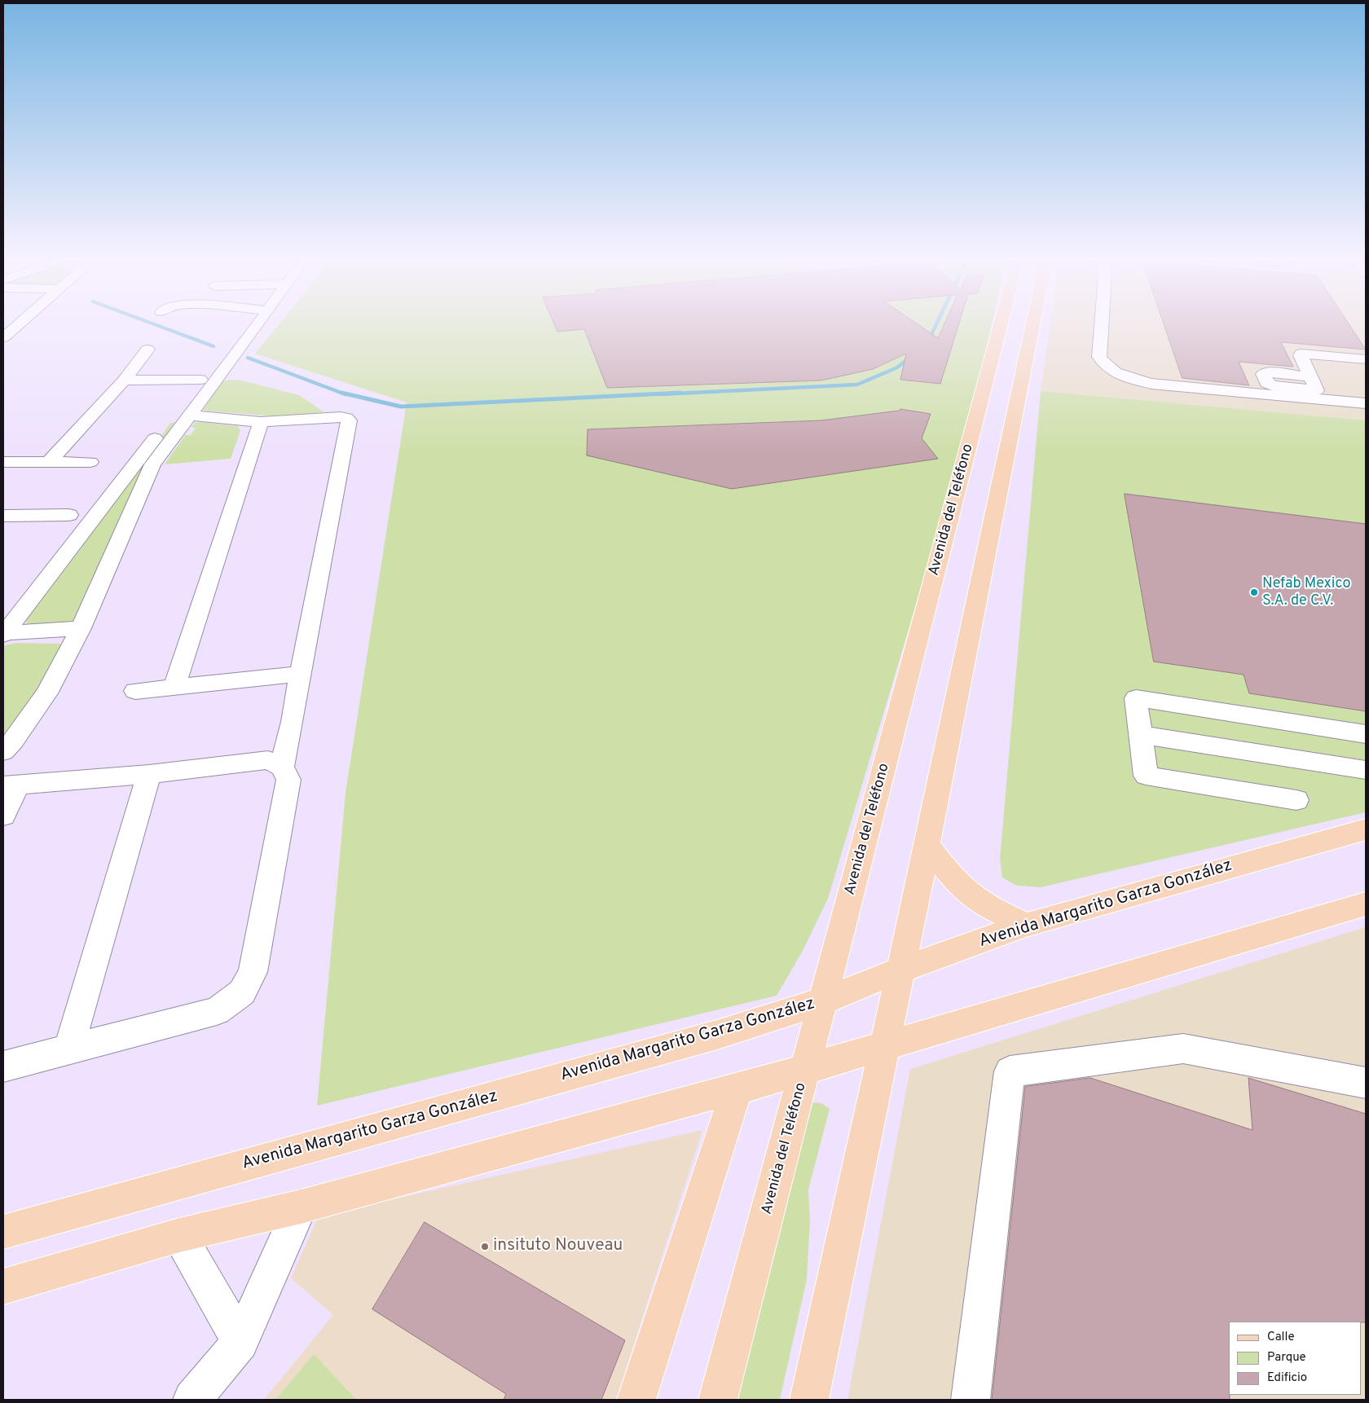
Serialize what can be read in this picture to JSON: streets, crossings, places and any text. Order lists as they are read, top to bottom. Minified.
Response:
{"streets":{"main road":["Avenida del Teléfono","Avenida Margarito Garza González"]},"crossings":[["Avenida del Teléfono","Avenida Margarito Garza González"]],"places":["Nefab Mexico S.A. de C.V.","insituto Nouveau"],"legend":["Calle","Parque","Edificio"]}
